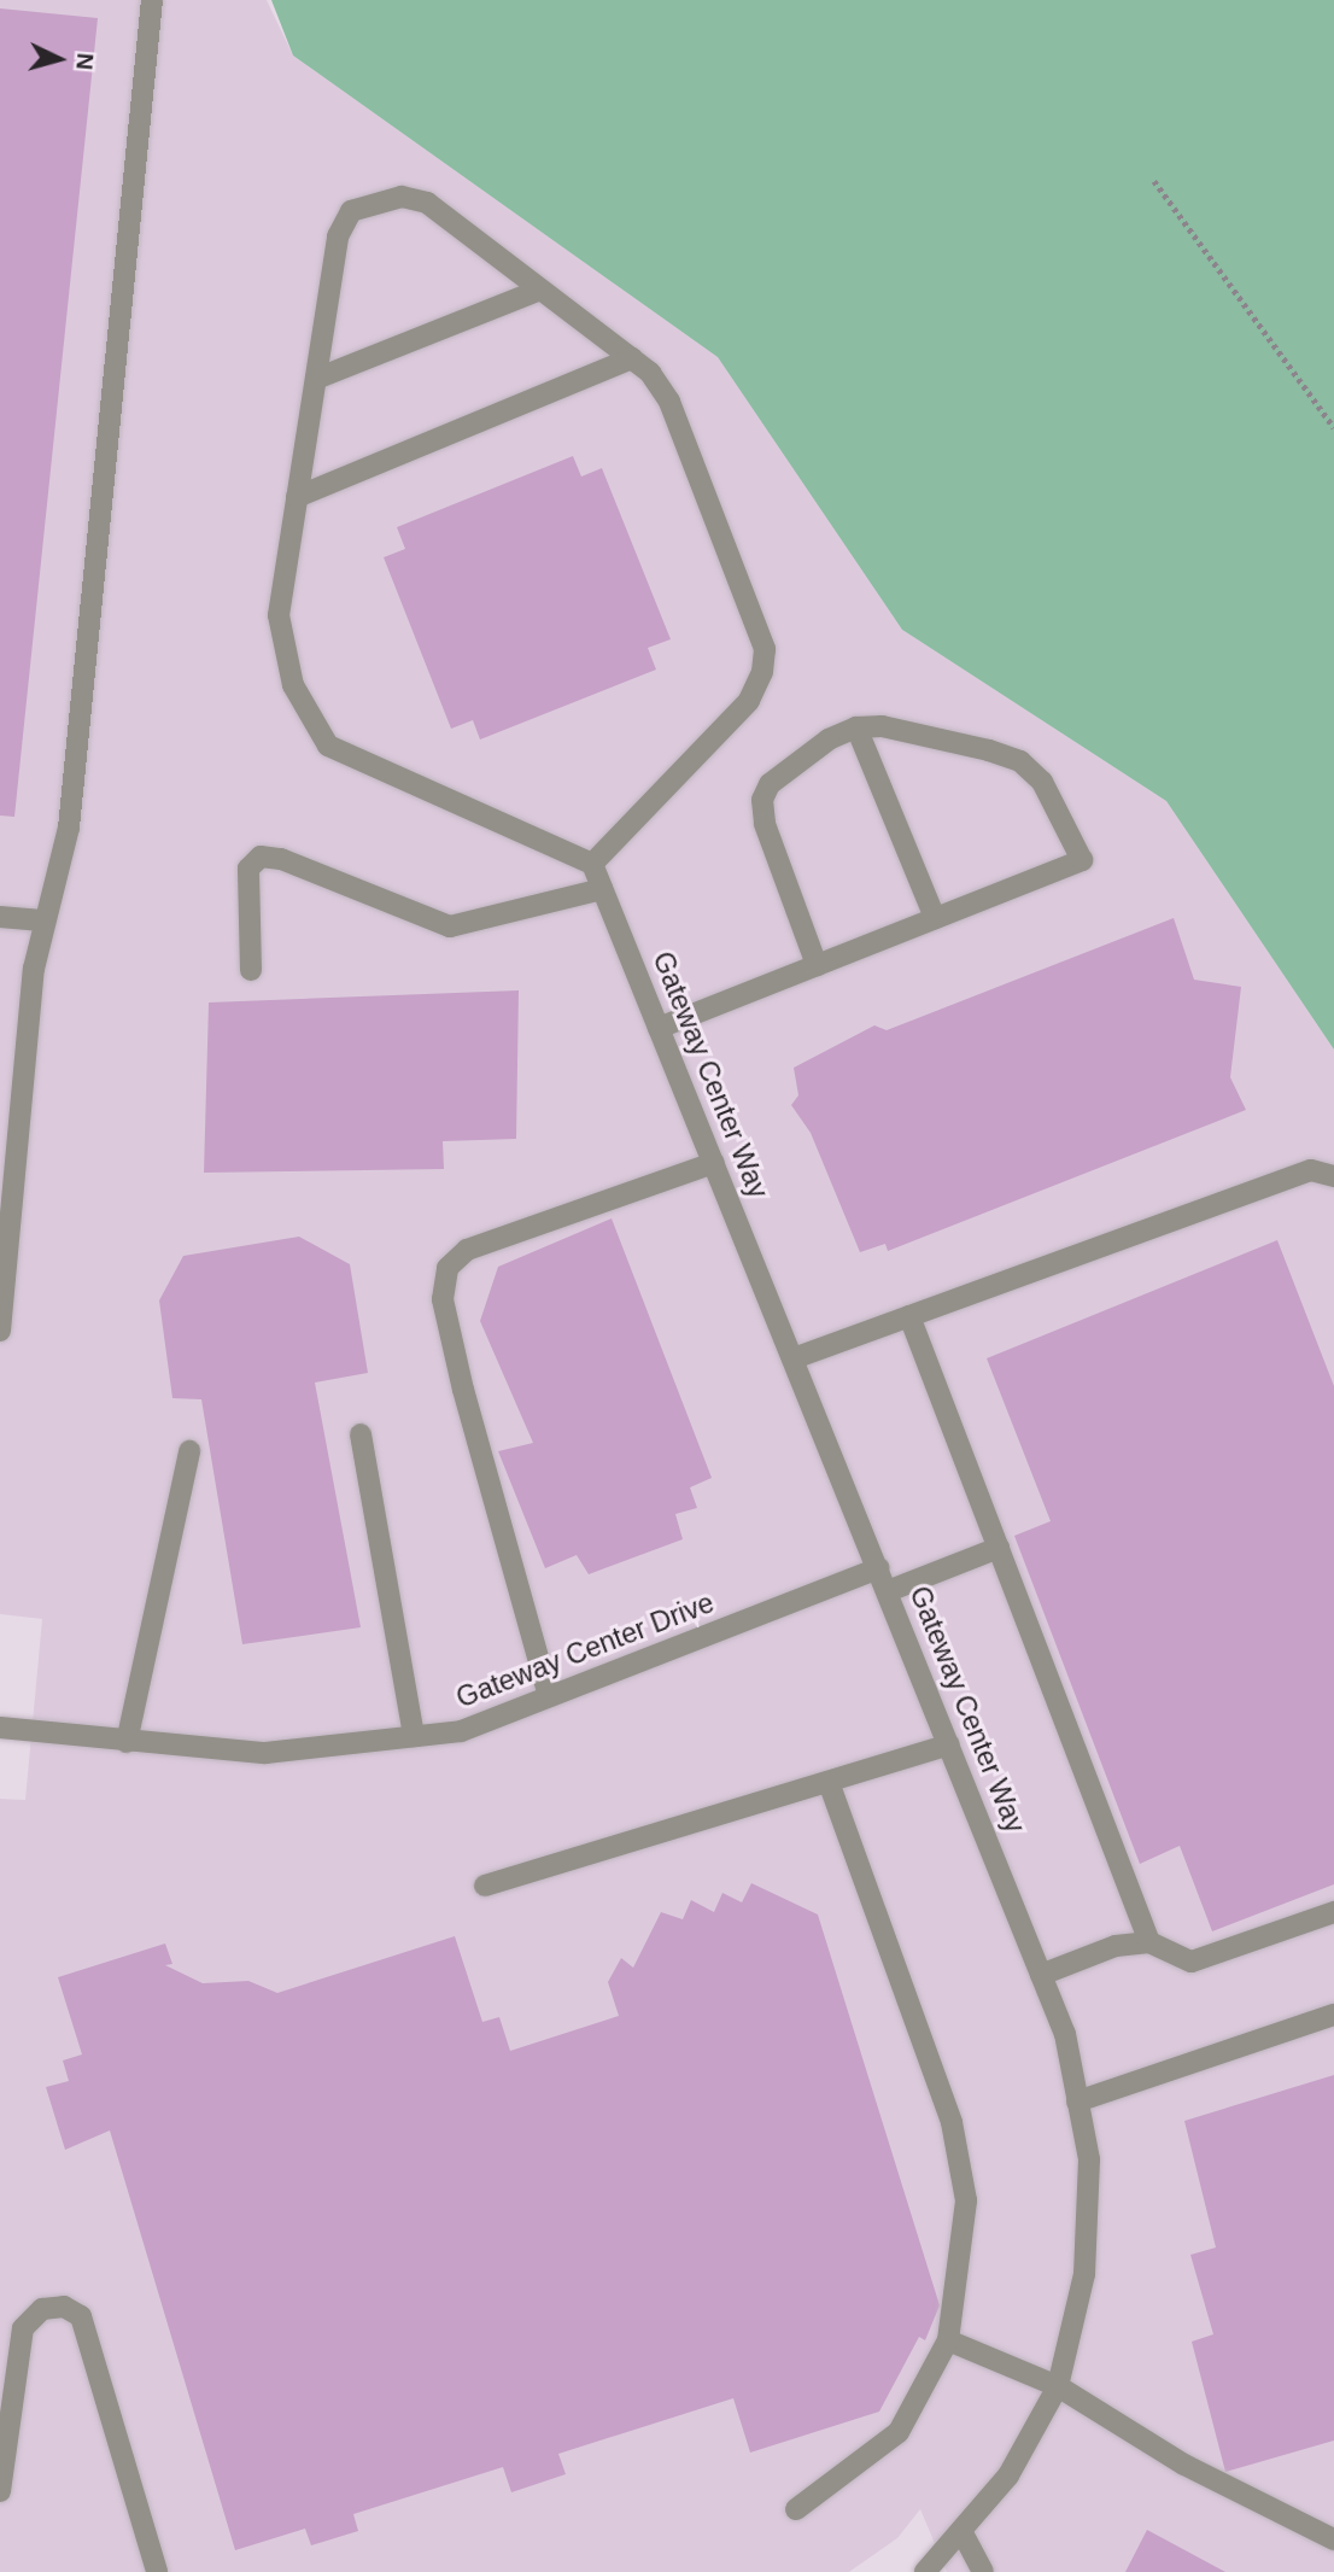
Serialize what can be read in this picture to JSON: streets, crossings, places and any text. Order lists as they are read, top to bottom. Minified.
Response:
{"streets":{"street":["Gateway Center Way","Gateway Center Drive"]},"crossings":[["Gateway Center Way","Gateway Center Drive"]],"north":"right"}
